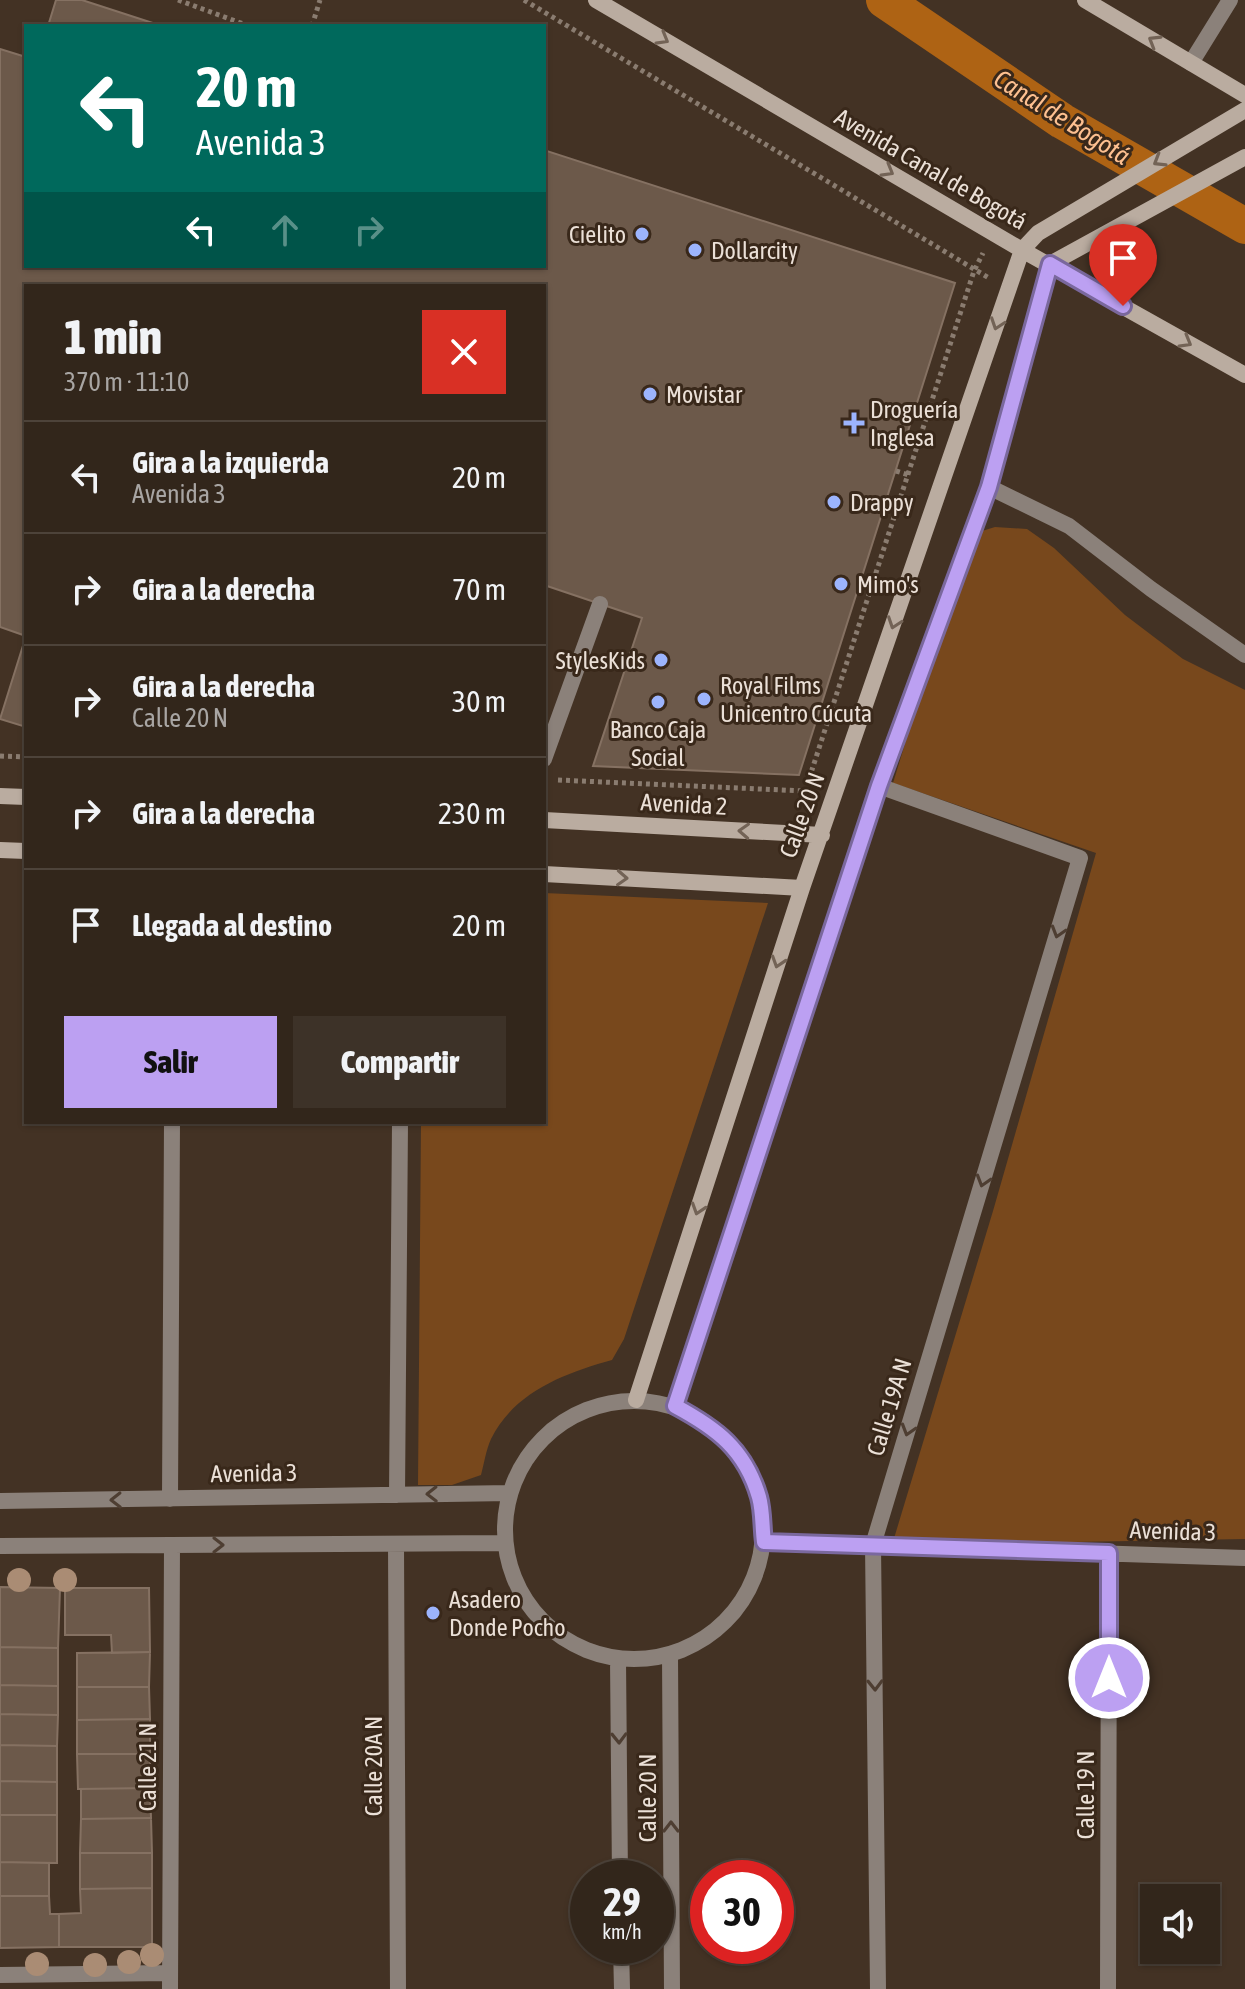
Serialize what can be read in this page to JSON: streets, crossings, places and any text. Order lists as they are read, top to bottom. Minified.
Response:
{"streets":{"street":["Avenida Canal de Bogotá","Avenida 2","Calle 20 N","Calle 19A N","Avenida 3","Calle 20A N","Calle 21 N","Calle 19 N"]},"crossings":[["Avenida Canal de Bogotá","Calle 20 N"],["Avenida 2","Calle 20 N"],["Calle 20 N","Avenida 3"],["Calle 19A N","Avenida 3"],["Avenida 3","Calle 19 N"]],"one_way":["Avenida Canal de Bogotá","Calle 19A N"],"water":["Canal de Bogotá"],"places":{"other":["Cielito","Dollarcity","Movistar","Drappy","Mimo's","StylesKids","Royal Films Unicentro Cúcuta","Banco Caja Social","Asadero Donde Pocho"],"health":["Droguería Inglesa"]},"page":{"turn":["20 m","Avenida 3"],"heading":["1 min","370 m · 11:10"],"list":[{"name":"Gira a la izquierda","note":"Avenida 3","value":"20 m"},{"name":"Gira a la derecha","value":"70 m"},{"name":"Gira a la derecha","note":"Calle 20 N","value":"30 m"},{"name":"Gira a la derecha","value":"230 m"},{"name":"Llegada al destino","value":"20 m"}],"buttons":["Salir","Compartir"],"speed":"29 km/h","limit":"30"}}
